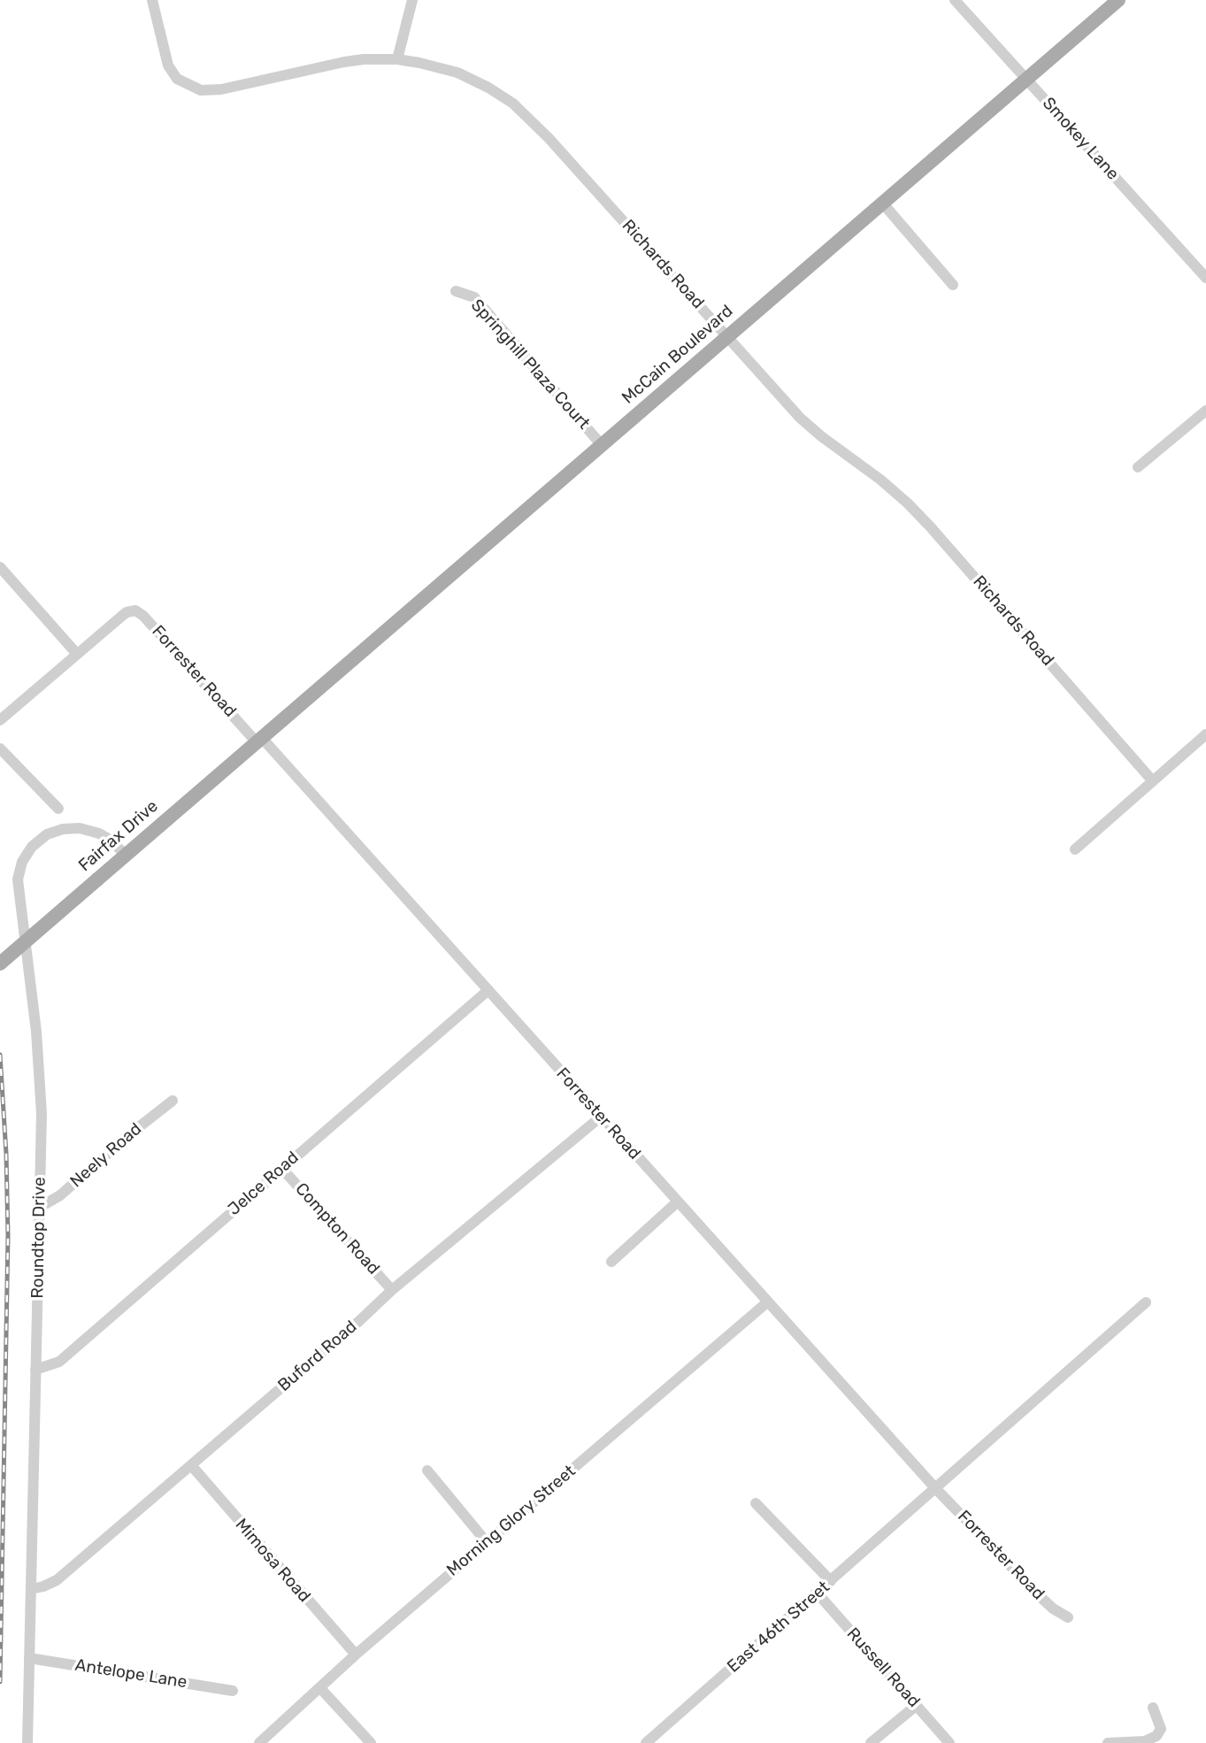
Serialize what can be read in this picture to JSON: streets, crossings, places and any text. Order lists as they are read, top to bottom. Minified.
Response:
{"streets":{"main road":["McCain Boulevard","Fairfax Drive"],"street":["Smokey Lane","Richards Road","Springhill Plaza Court","Forrester Road","Neely Road","Jelce Road","Compton Road","Roundtop Drive","Buford Road","Morning Glory Street","Mimosa Road","East 46th Street","Russell Road","Antelope Lane"]},"crossings":[["Smokey Lane","McCain Boulevard"],["Richards Road","McCain Boulevard"],["McCain Boulevard","Springhill Plaza Court"],["McCain Boulevard","Forrester Road"],["McCain Boulevard","Fairfax Drive"],["Forrester Road","Fairfax Drive"],["Forrester Road","Jelce Road"],["Forrester Road","Buford Road"],["Forrester Road","Morning Glory Street"],["Forrester Road","East 46th Street"],["Fairfax Drive","Roundtop Drive"],["Neely Road","Roundtop Drive"],["Jelce Road","Compton Road"],["Jelce Road","Roundtop Drive"],["Compton Road","Buford Road"],["Roundtop Drive","Buford Road"],["Roundtop Drive","Antelope Lane"],["Buford Road","Mimosa Road"],["Morning Glory Street","Mimosa Road"],["East 46th Street","Russell Road"]]}
